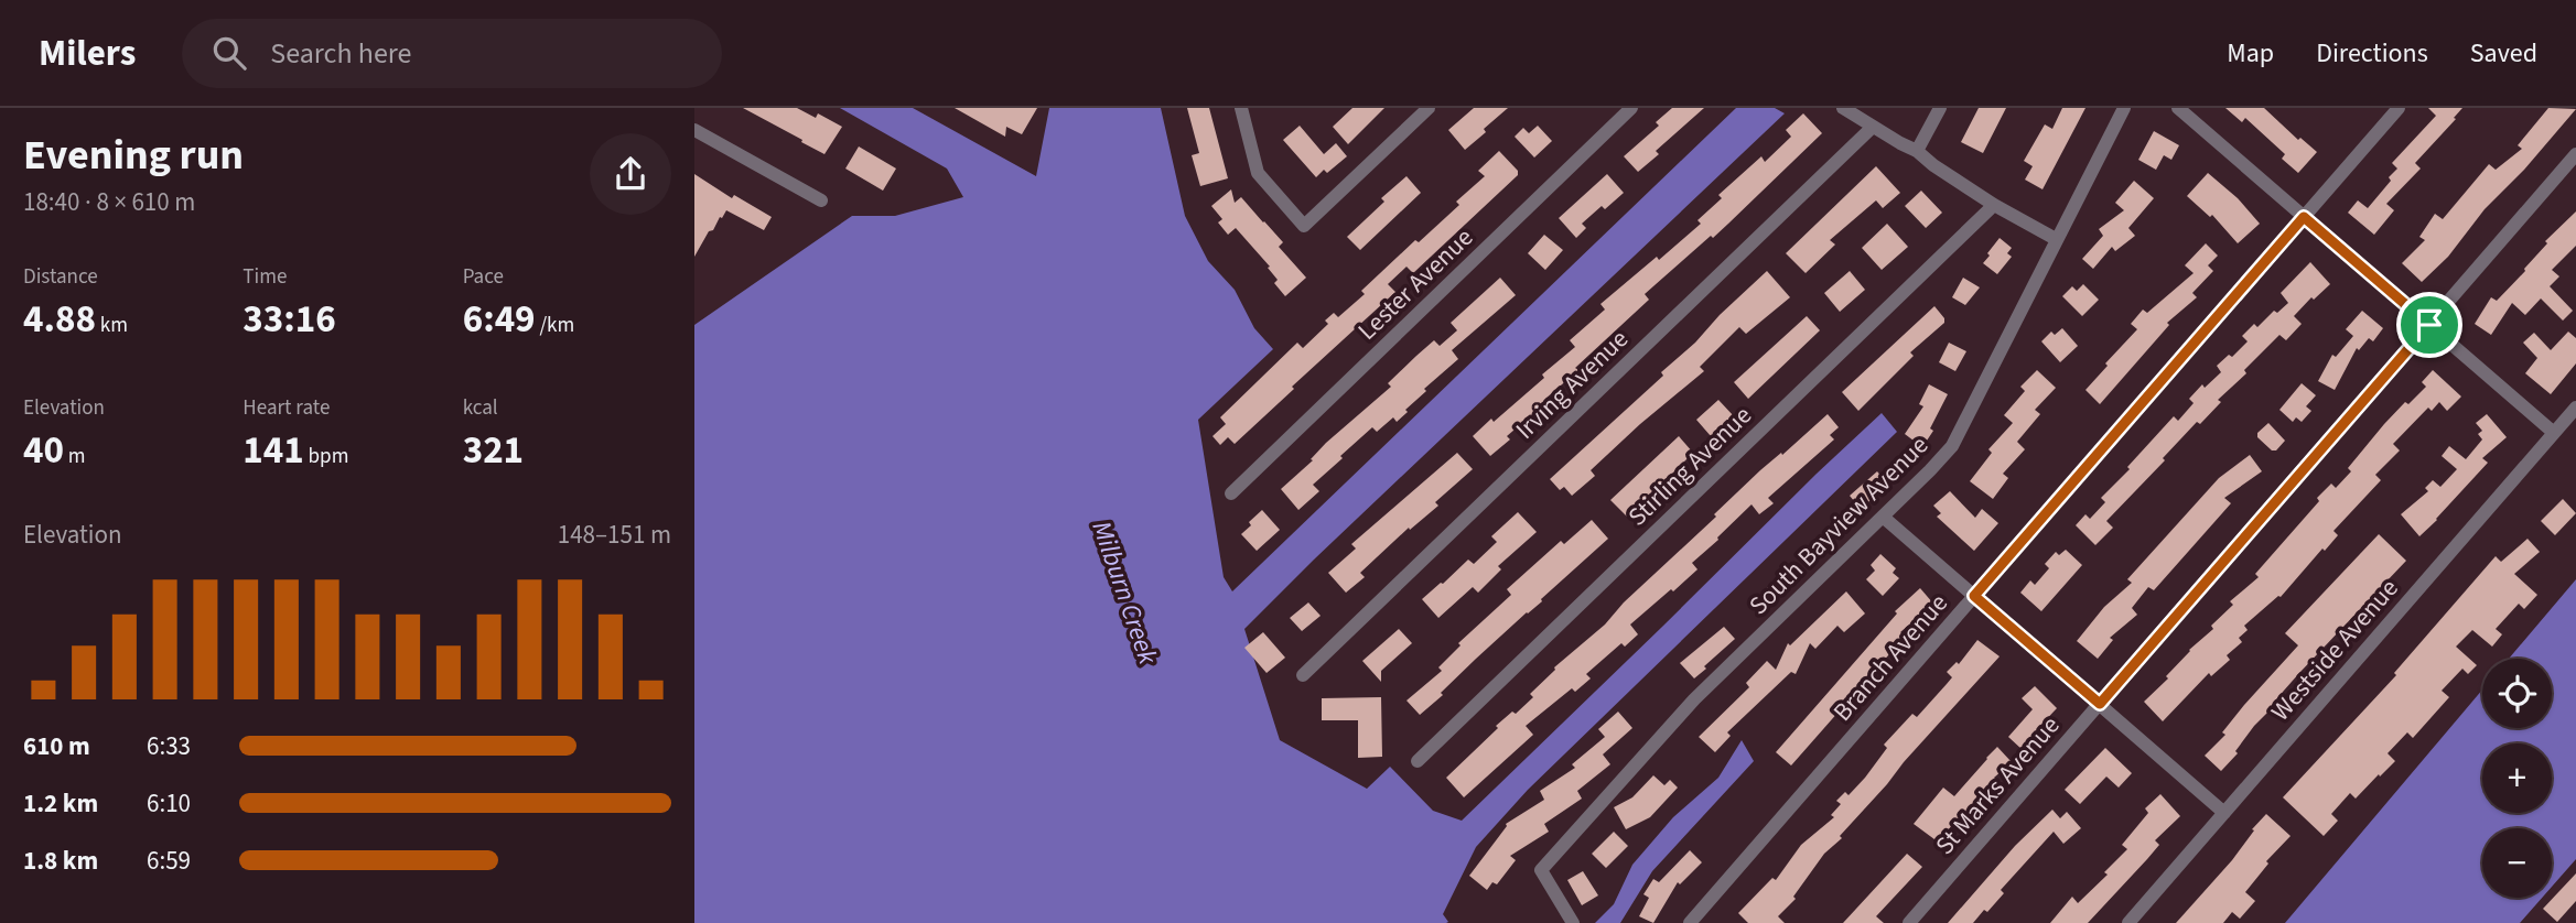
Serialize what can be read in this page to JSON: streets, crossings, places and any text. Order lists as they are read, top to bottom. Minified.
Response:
{"streets":{"street":["Lester Avenue","Irving Avenue","Stirling Avenue","South Bayview Avenue","Westside Avenue","Branch Avenue","St Marks Avenue"]},"water":["Milburn Creek"],"page":{"header":"Milers","search":"Search here","nav":["Map","Directions","Saved"],"heading":["Evening run","18:40 · 8 × 610 m"],"stats":[["Distance","4.88 km"],["Time","33:16"],["Pace","6:49 /km"],["Elevation","40 m"],["Heart rate","141 bpm"],["kcal","321"]],"chart":["Elevation","148–151 m"],"map_buttons":["+","−"],"list":[{"name":"610 m","note":"6:33"},{"name":"1.2 km","note":"6:10"},{"name":"1.8 km","note":"6:59"}]}}
